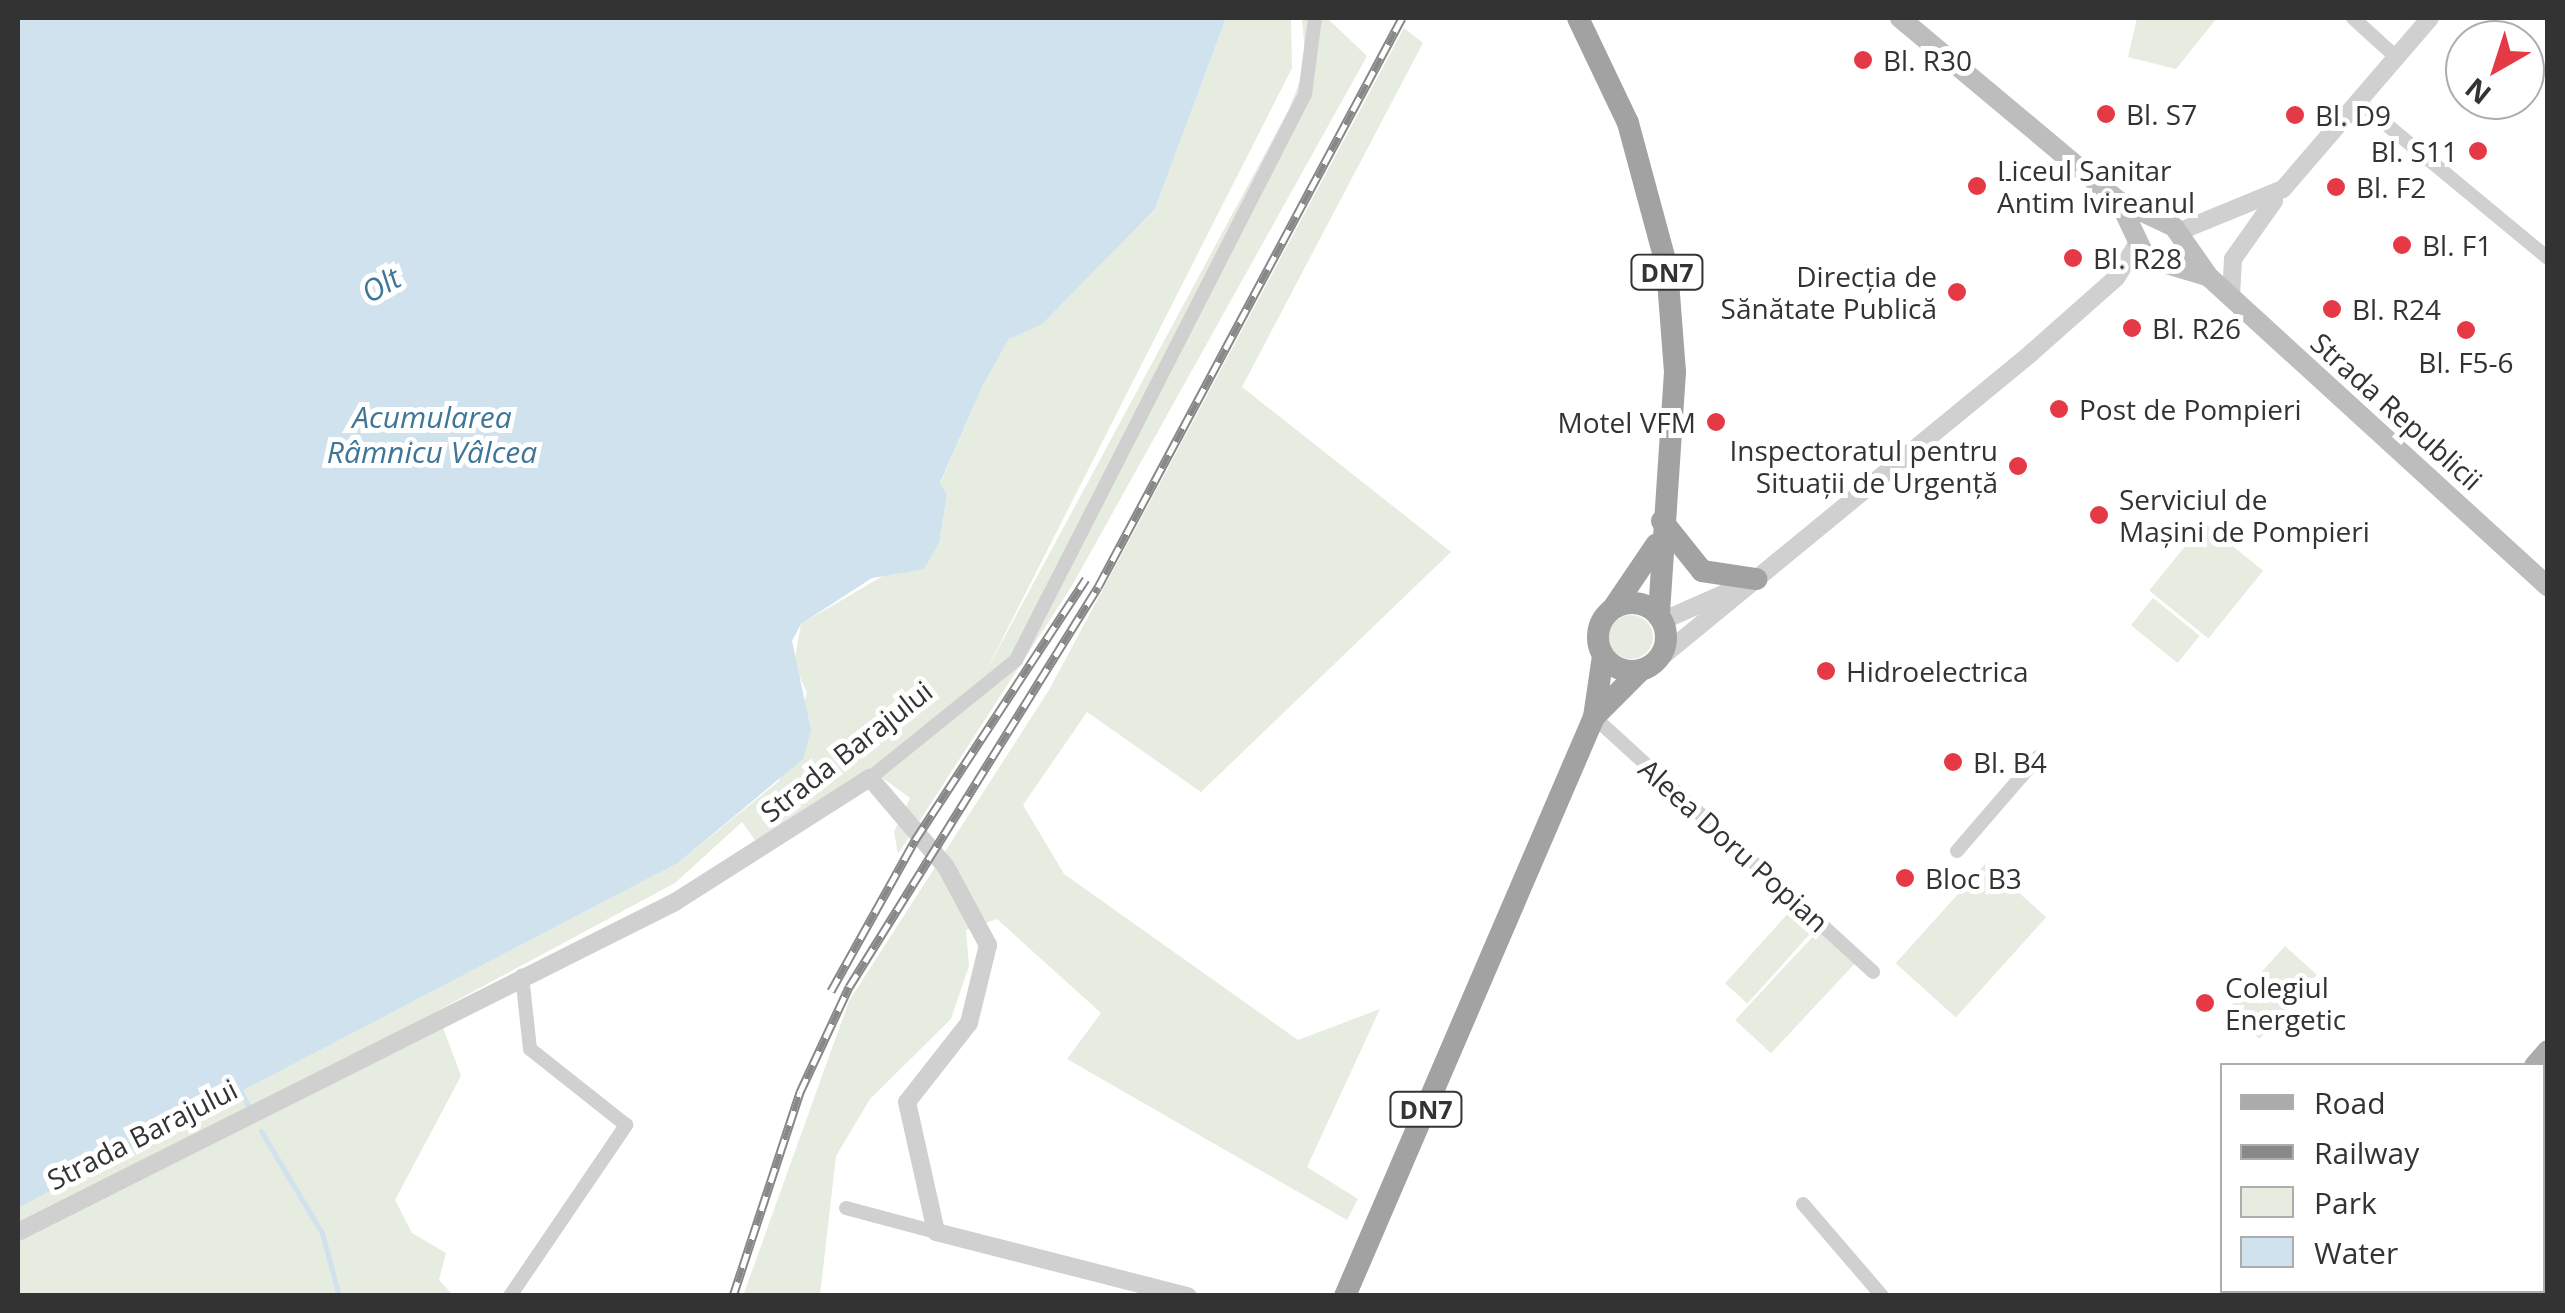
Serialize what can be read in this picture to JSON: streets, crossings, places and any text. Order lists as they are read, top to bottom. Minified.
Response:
{"streets":{"highway":["DN7"],"main road":["Strada Republicii"],"street":["Strada Barajului","Aleea Doru Popian"]},"crossings":[["DN7","Aleea Doru Popian"]],"water":["Olt","Acumularea Râmnicu Vâlcea"],"places":["Bl. R30","Bl. S7","Bl. D9","Bl. S11","Liceul Sanitar Antim Ivireanul","Bl. F2","Bl. F1","Bl. R28","Direcția de Sănătate Publică","Bl. R24","Bl. R26","Bl. F5-6","Post de Pompieri","Motel VFM","Inspectoratul pentru Situații de Urgență","Serviciul de Mașini de Pompieri","Hidroelectrica","Bl. B4","Bloc B3","Colegiul Energetic"],"legend":["Road","Railway","Park","Water"],"north":"bottom left"}
